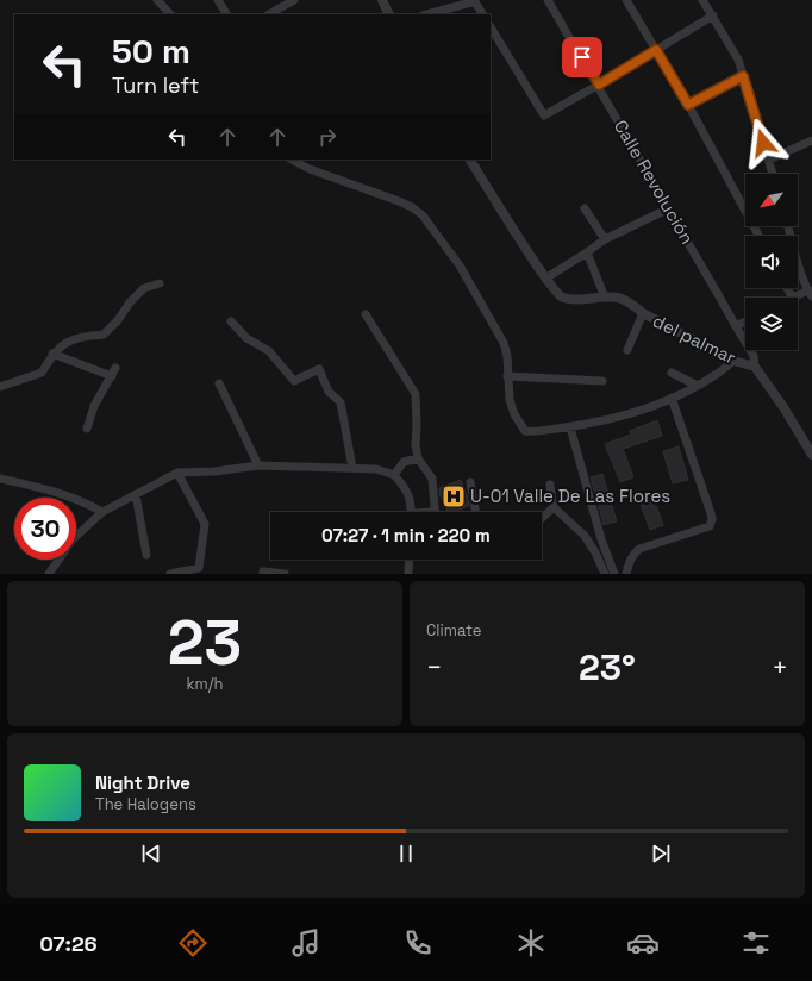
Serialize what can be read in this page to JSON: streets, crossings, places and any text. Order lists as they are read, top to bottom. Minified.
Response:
{"streets":{"street":["Calle Revolución","del palmar"]},"crossings":[["Calle Revolución","del palmar"]],"places":{"hospital":["U-01 Valle De Las Flores"]},"north":"bottom left","page":{"turn":["50 m","Turn left"],"limit":"30","trip":"07:27 · 1 min · 220 m","tile":[["23","km/h"],"Climate"],"heat":["−","23°","+"],"song":["Night Drive","The Halogens"],"tabs":"07:26"}}
